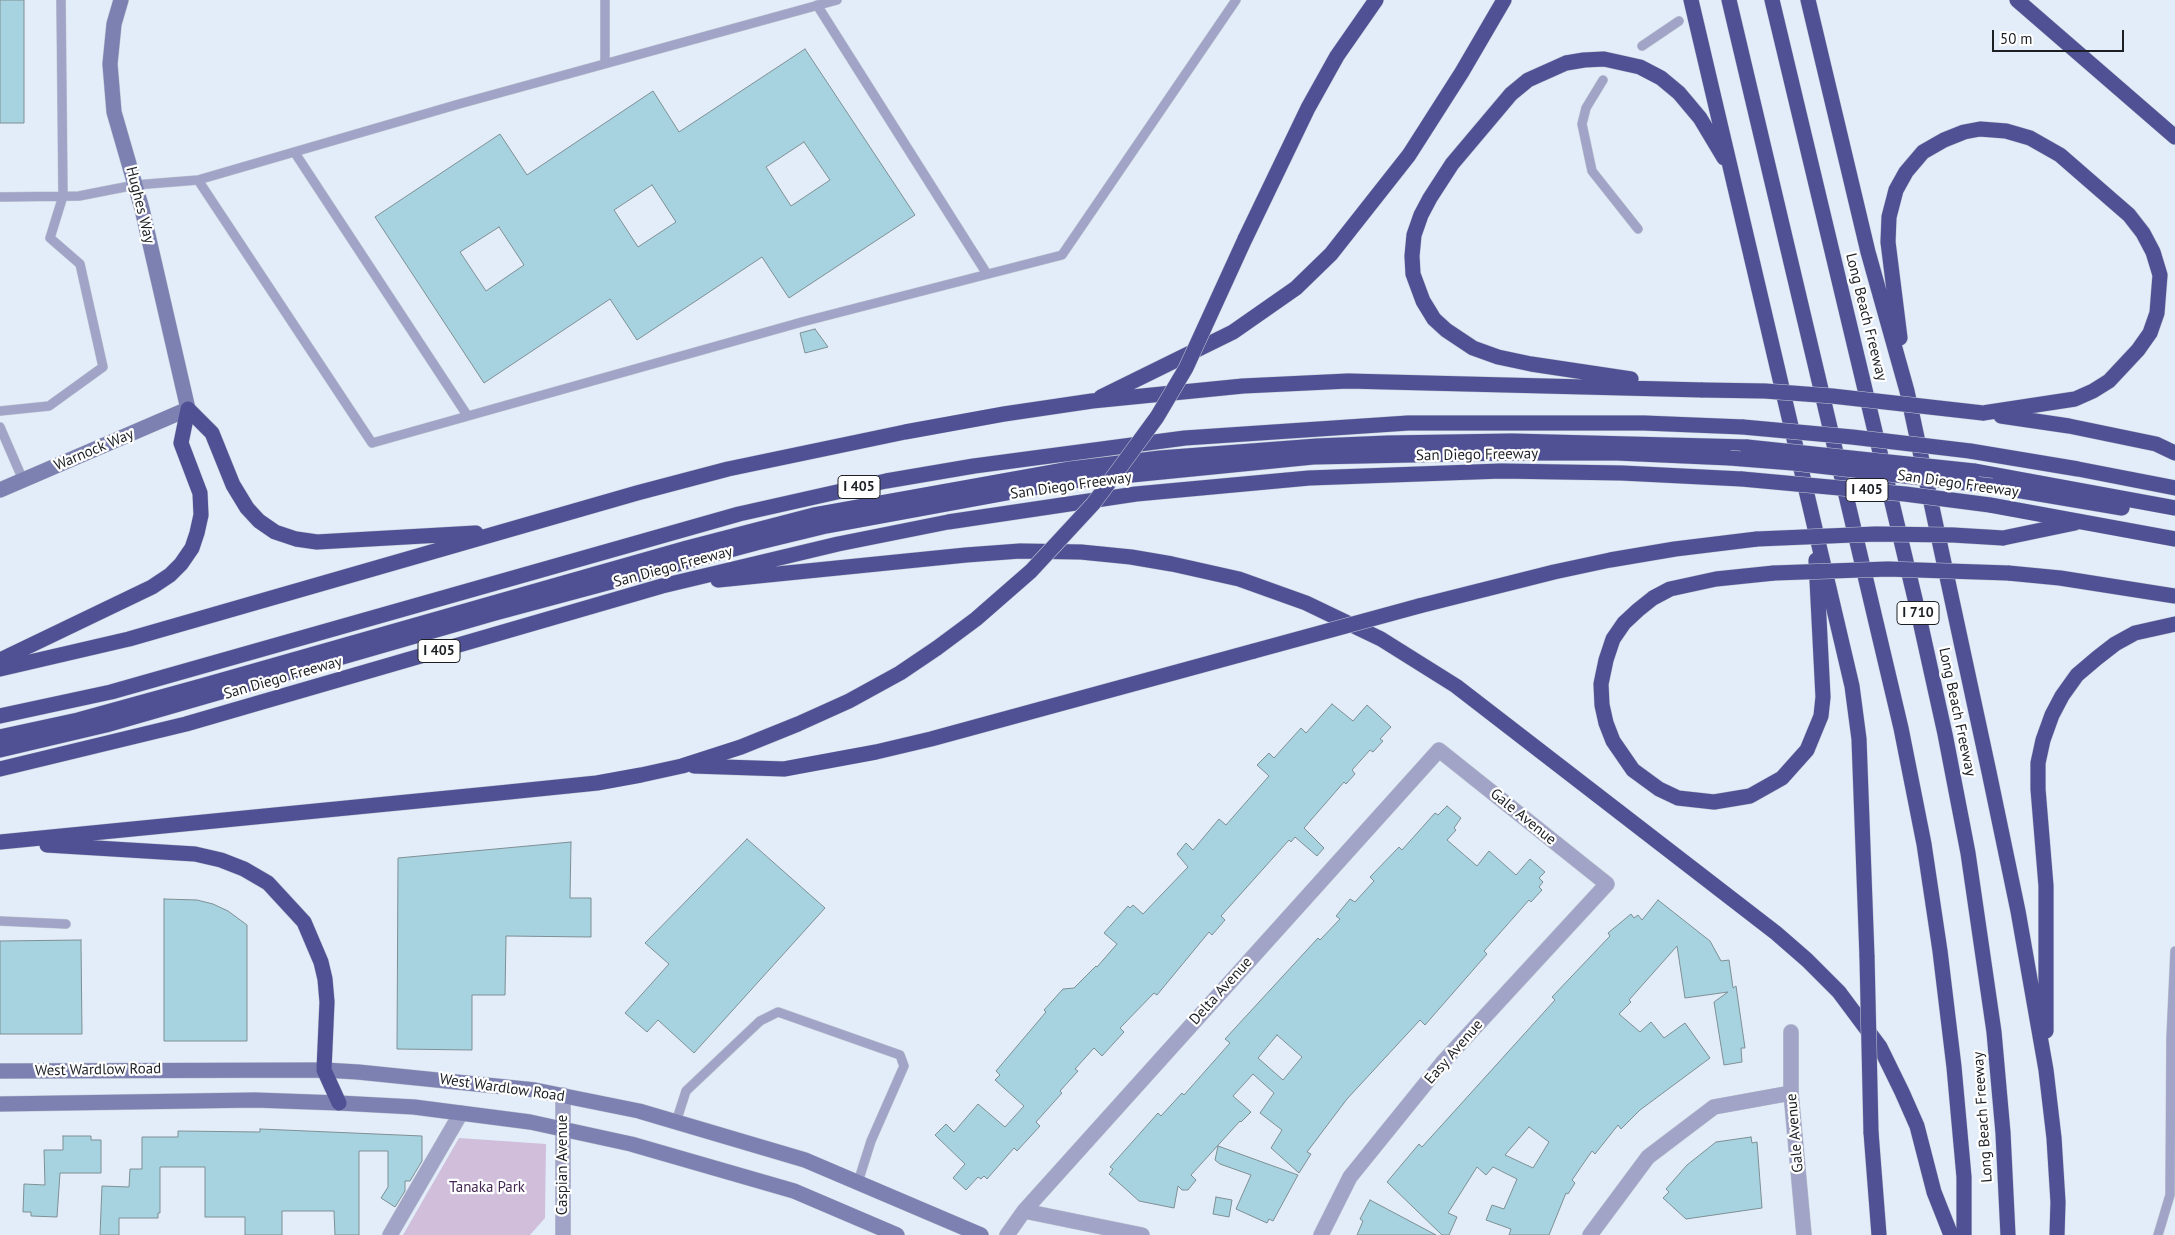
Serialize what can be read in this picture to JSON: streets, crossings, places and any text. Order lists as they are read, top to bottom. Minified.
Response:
{"streets":{"highway":["Long Beach Freeway","San Diego Freeway","I 405","I 710"],"main road":["Hughes Way","Warnock Way","West Wardlow Road"],"street":["Gale Avenue","Delta Avenue","Easy Avenue","Caspian Avenue"]},"crossings":[["Hughes Way","Warnock Way"],["Gale Avenue","Delta Avenue"],["Gale Avenue","Easy Avenue"],["West Wardlow Road","Caspian Avenue"]],"parks":["Tanaka Park"],"scale_bar":"50 m"}
